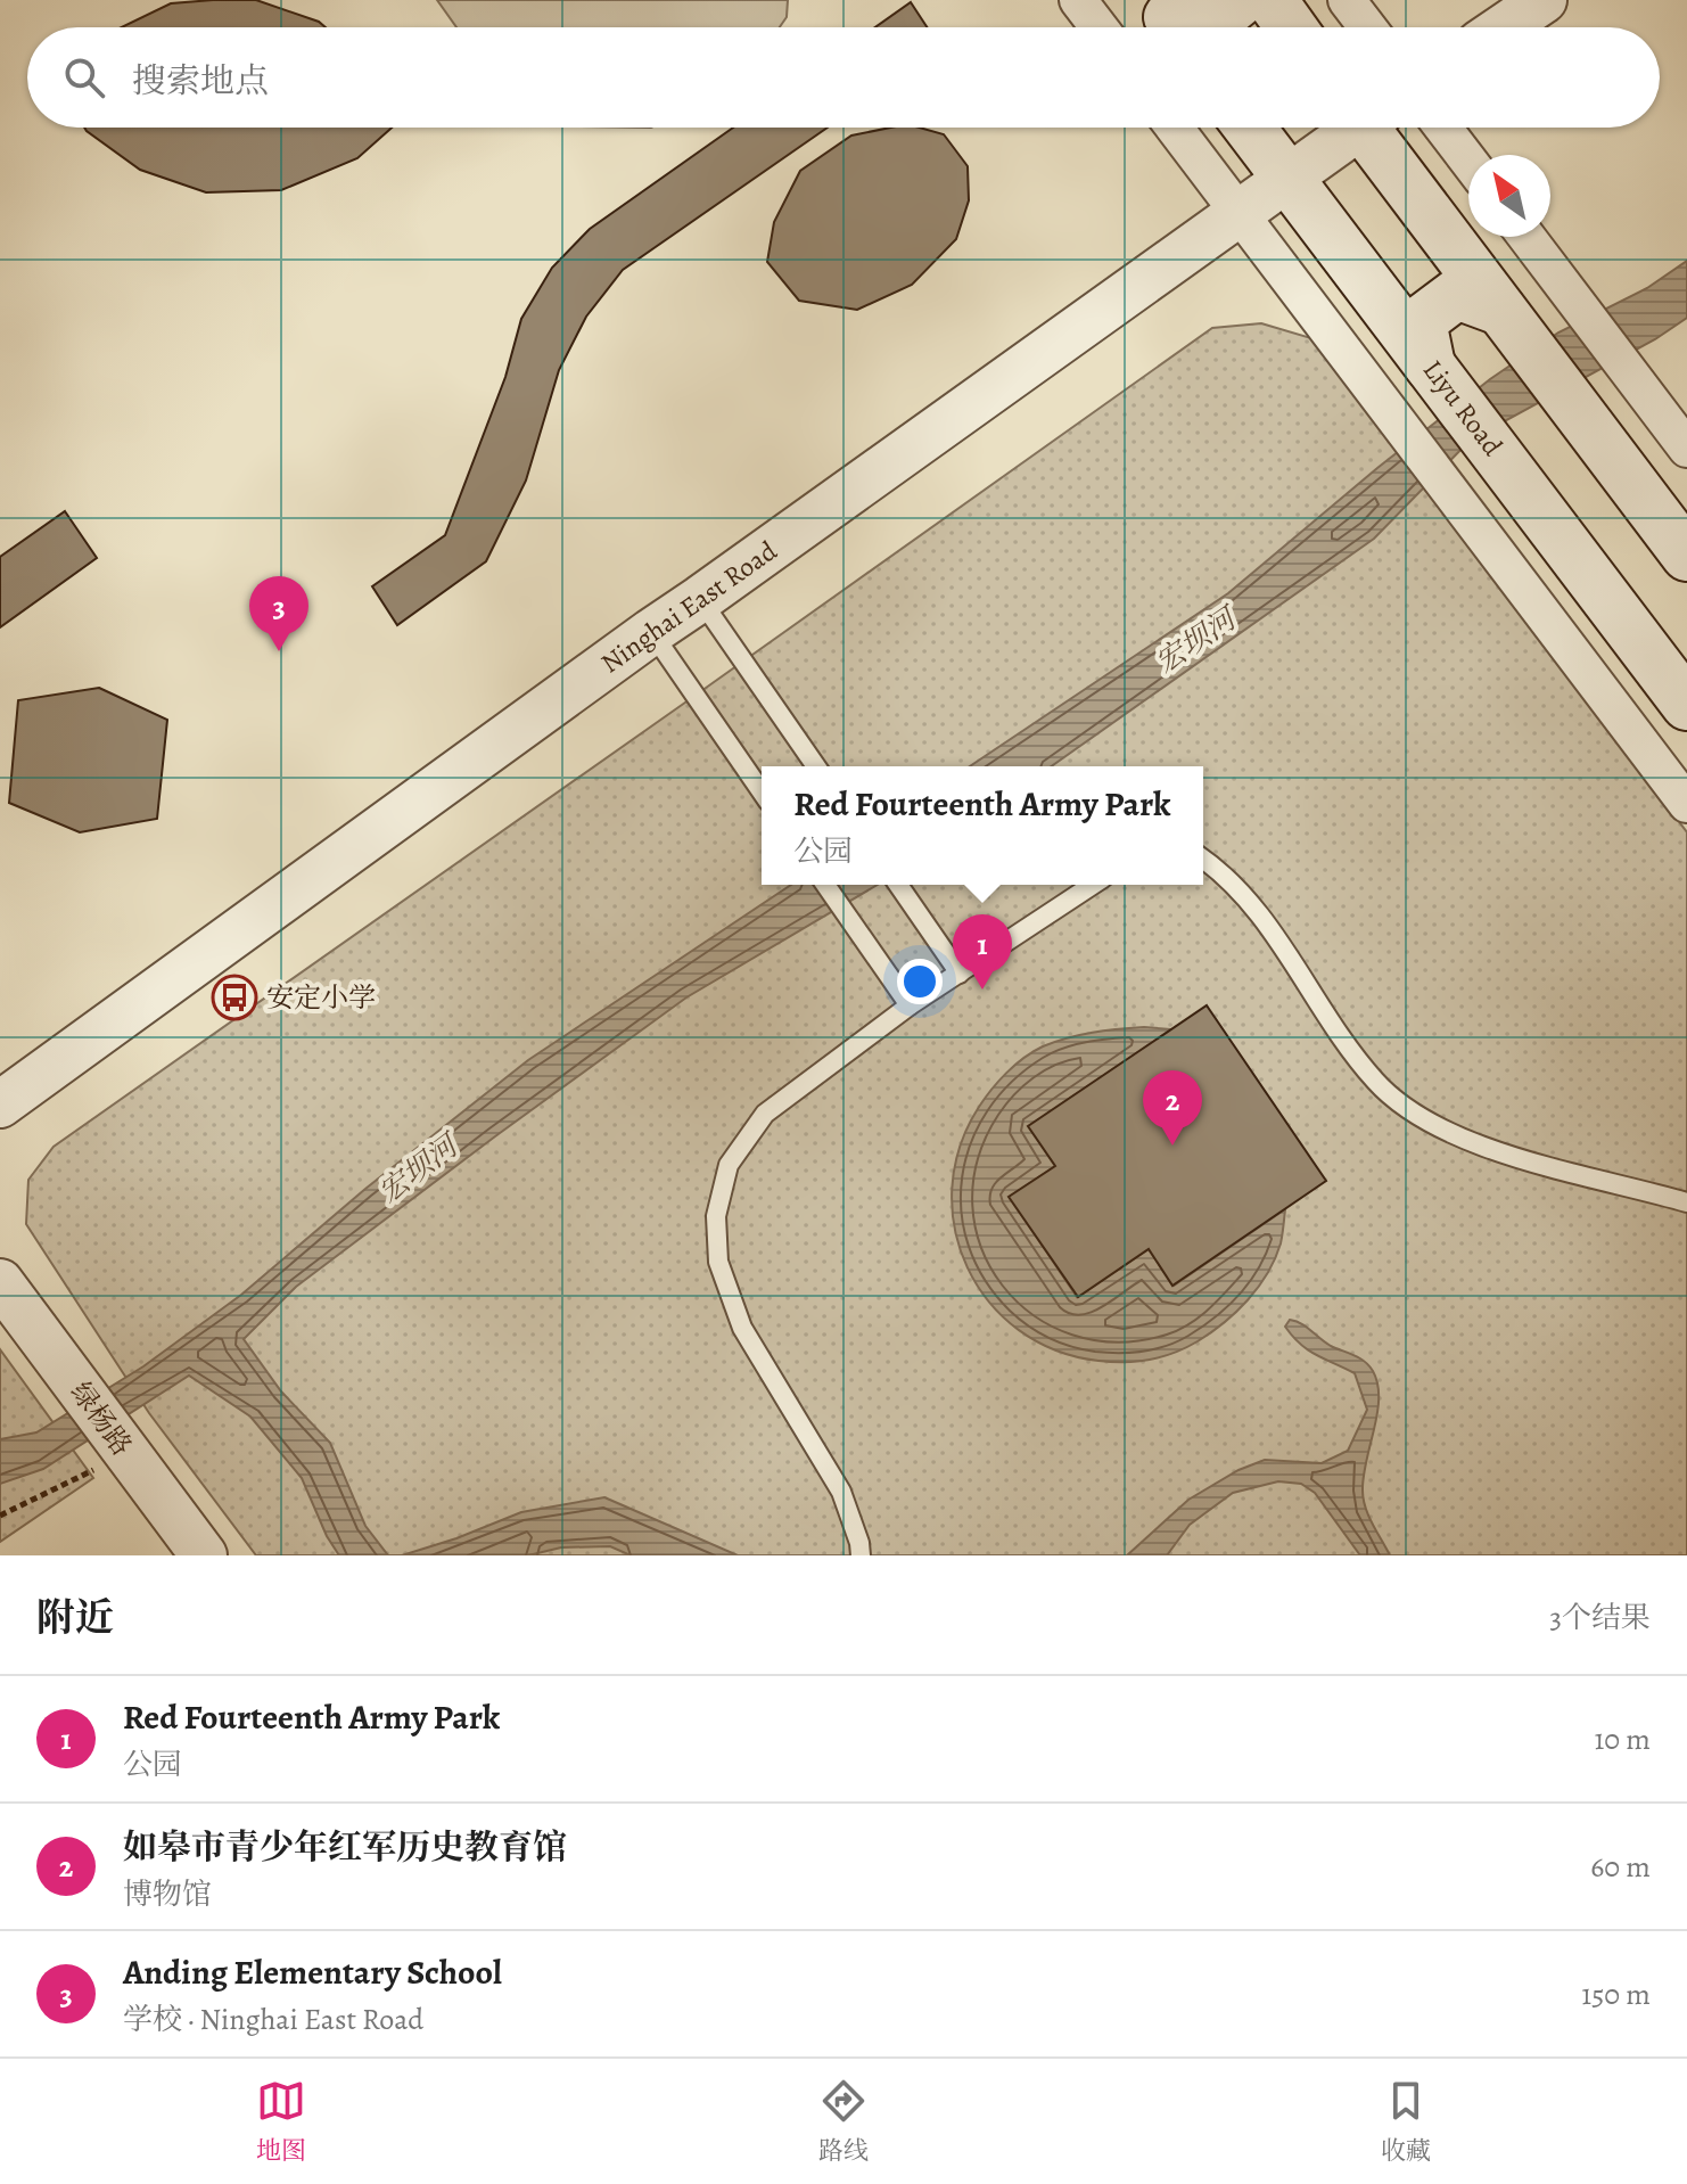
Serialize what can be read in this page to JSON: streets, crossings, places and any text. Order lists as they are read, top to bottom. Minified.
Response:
{"streets":{"main road":["Liyu Road"],"street":["Ninghai East Road","绿杨路"]},"crossings":[["Liyu Road","Ninghai East Road"]],"water":["宏坝河"],"places":{"bus stop":["安定小学"]},"north":"top left","page":{"search":"搜索地点","pins":["3","1","2"],"popup":["Red Fourteenth Army Park","公园"],"heading":["附近","3个结果"],"list":[{"mark":"1","name":"Red Fourteenth Army Park","note":"公园","value":"10 m"},{"mark":"2","name":"如皋市青少年红军历史教育馆","note":"博物馆","value":"60 m"},{"mark":"3","name":"Anding Elementary School","note":"学校 · Ninghai East Road","value":"150 m"}],"nav":["地图","路线","收藏"]}}
